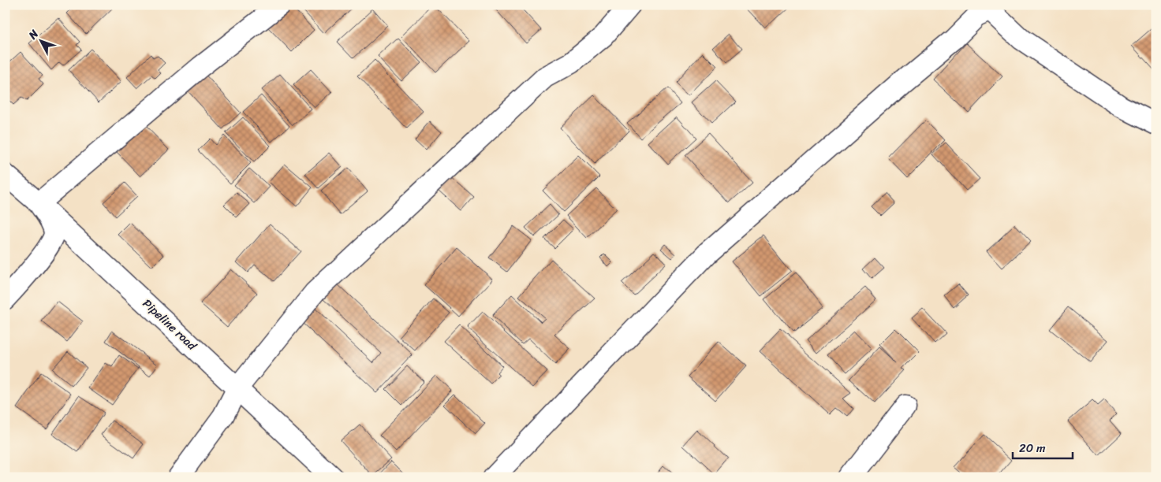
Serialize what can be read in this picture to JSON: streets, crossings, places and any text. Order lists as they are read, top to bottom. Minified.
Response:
{"streets":{"street":["Pipeline road"]},"scale_bar":"20 m","north":"top left"}
